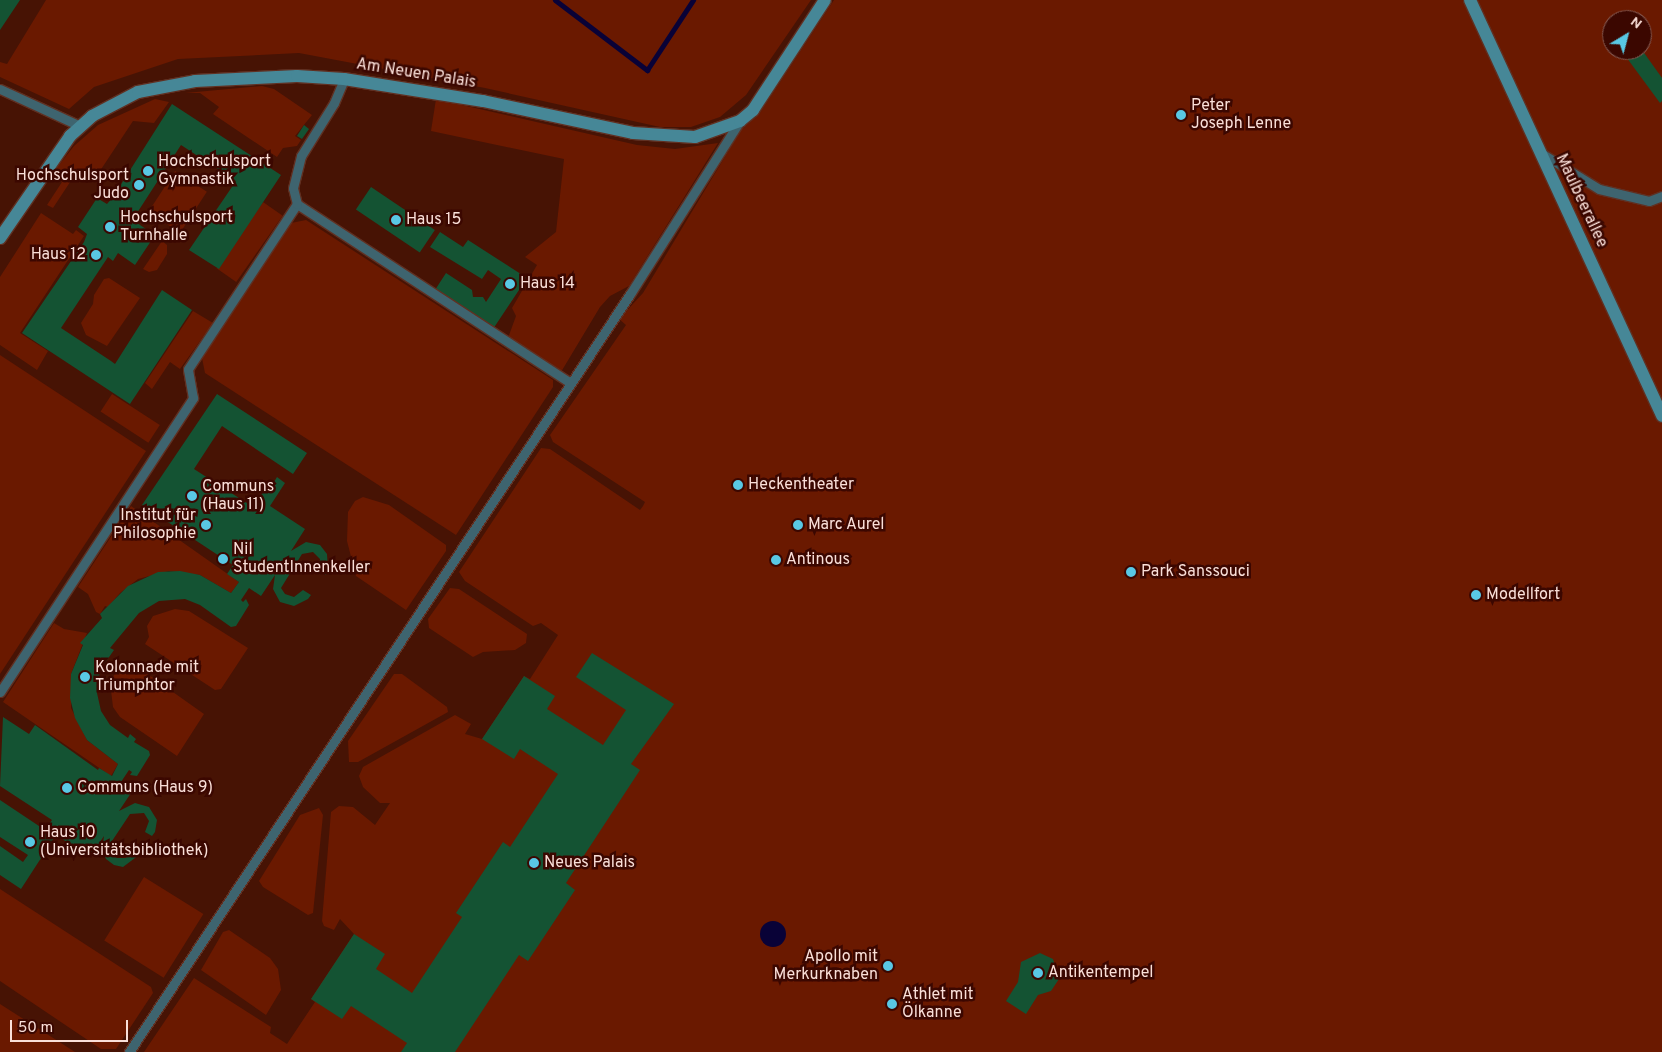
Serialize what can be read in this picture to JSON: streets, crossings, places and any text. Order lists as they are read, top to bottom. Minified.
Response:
{"streets":{"street":["Am Neuen Palais","Maulbeerallee"]},"places":["Peter Joseph Lenne","Hochschulsport Gymnastik","Hochschulsport Judo","Haus 15","Hochschulsport Turnhalle","Haus 12","Haus 14","Heckentheater","Communs (Haus 11)","Institut für Philosophie","Marc Aurel","Nil StudentInnenkeller","Antinous","Park Sanssouci","Modellfort","Kolonnade mit Triumphtor","Communs (Haus 9)","Haus 10 (Universitätsbibliothek)","Neues Palais","Apollo mit Merkurknaben","Antikentempel","Athlet mit Ölkanne"],"scale_bar":"50 m","north":"top right"}
